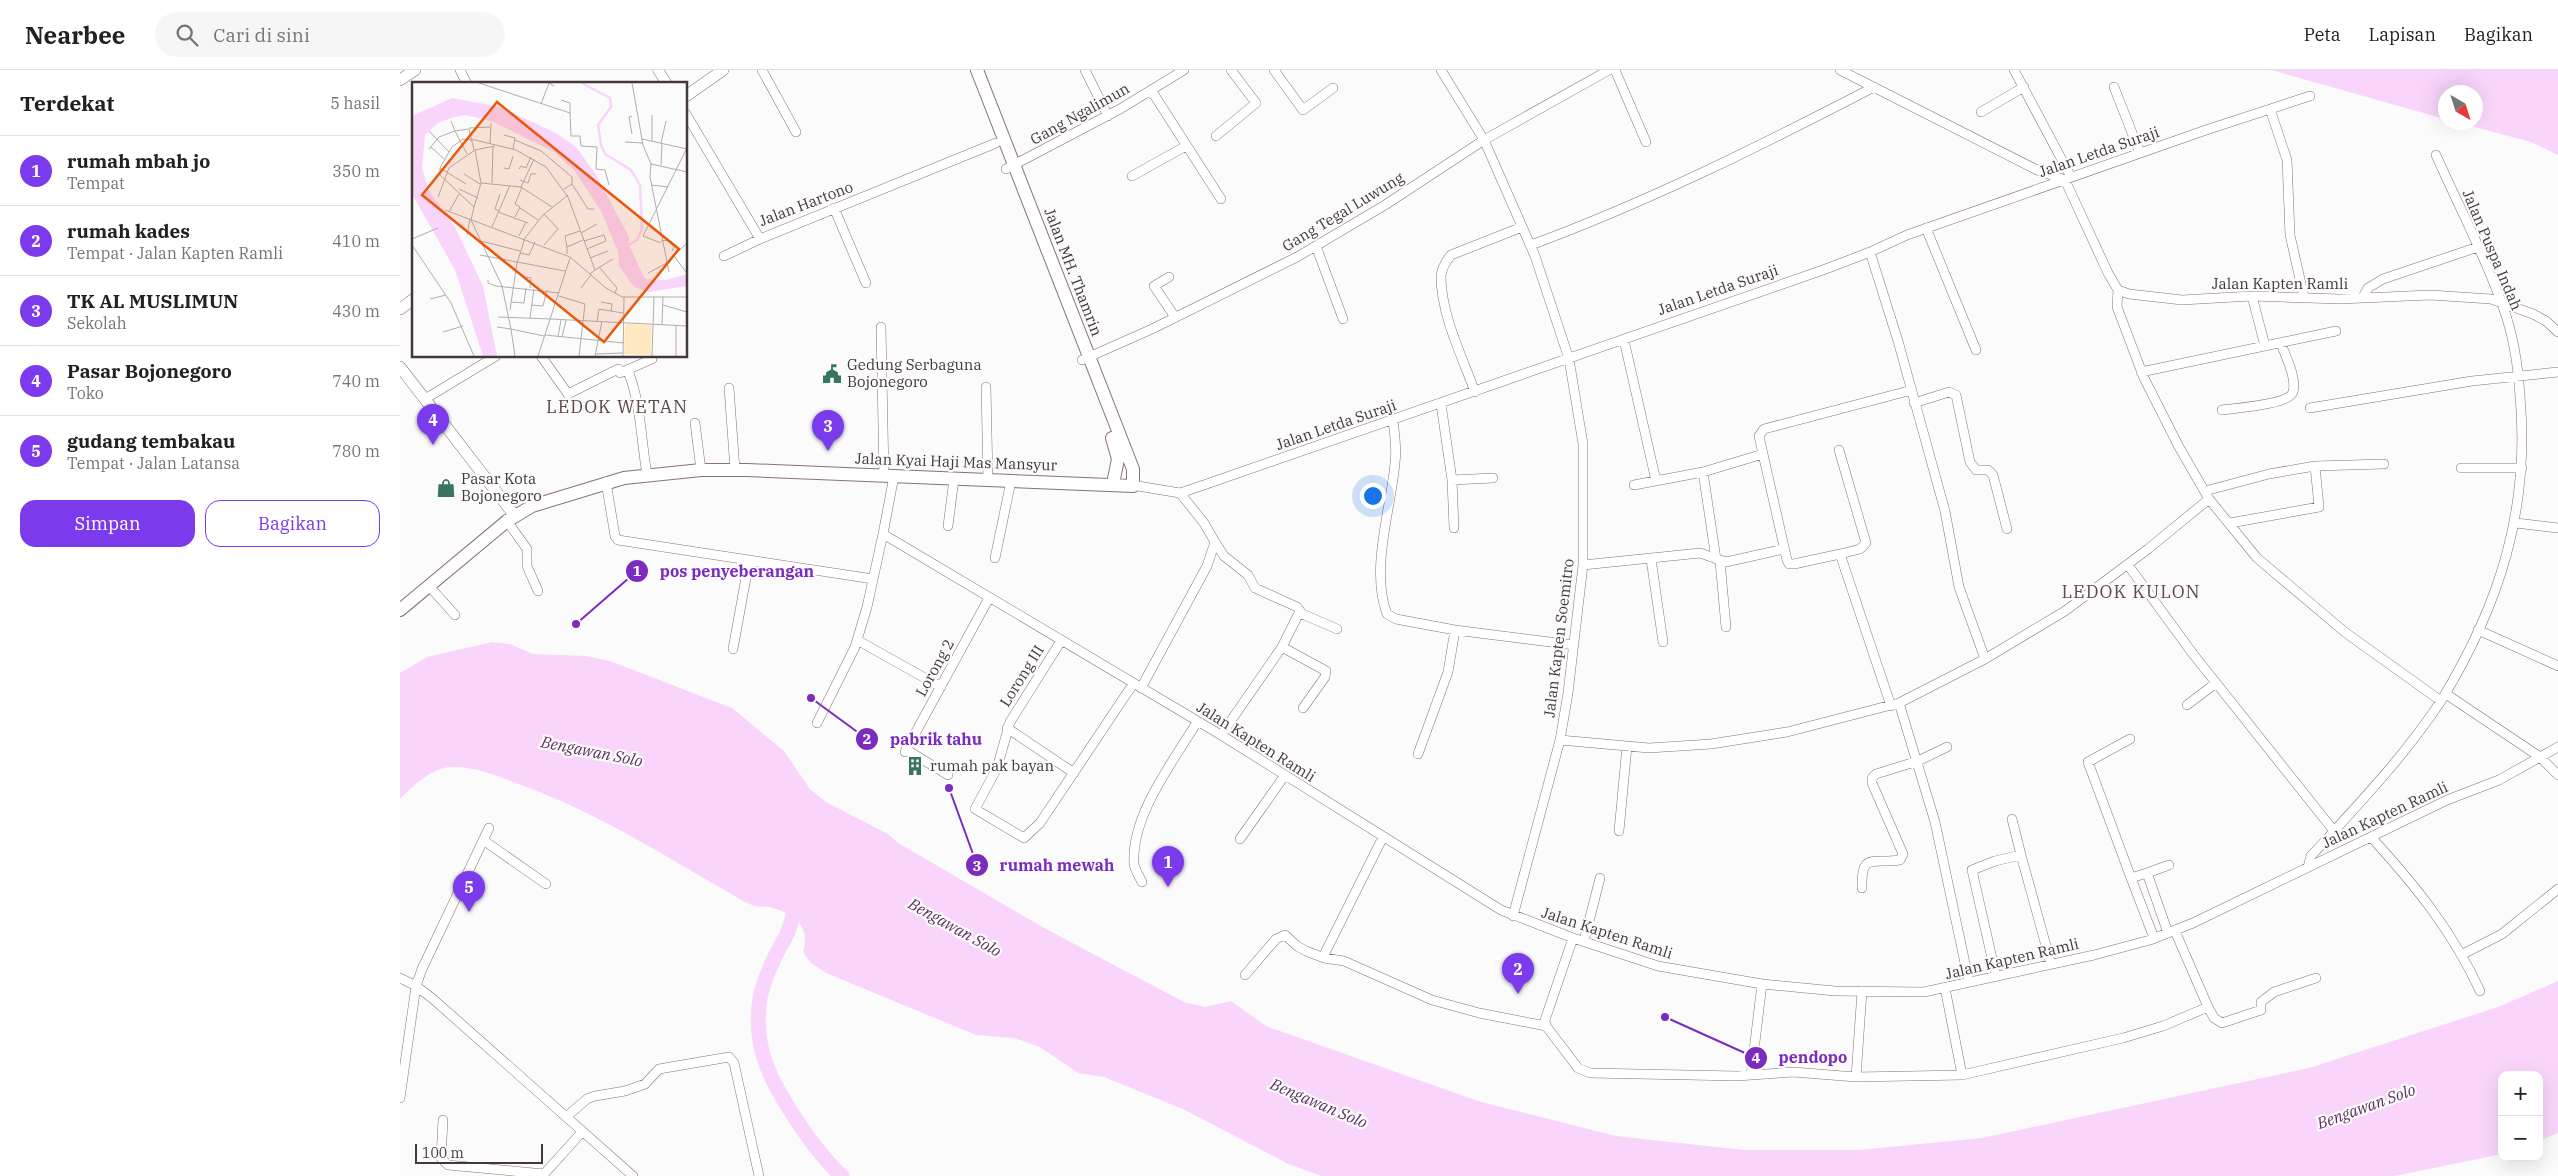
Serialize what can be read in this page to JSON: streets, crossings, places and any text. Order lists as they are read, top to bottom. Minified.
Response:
{"streets":{"main road":["Jalan MH. Thamrin","Jalan Kyai Haji Mas Mansyur"],"street":["Gang Ngalimun","Jalan Letda Suraji","Jalan Hartono","Gang Tegal Luwung","Jalan Puspa Indah","Jalan Kapten Ramli","Jalan Kapten Soemitro","Lorong 2","Lorong III"]},"crossings":[["Gang Ngalimun","Jalan MH. Thamrin"],["Jalan Letda Suraji","Jalan MH. Thamrin"],["Jalan Letda Suraji","Jalan Kyai Haji Mas Mansyur"],["Jalan Letda Suraji","Jalan Kapten Soemitro"],["Jalan Hartono","Jalan MH. Thamrin"],["Gang Tegal Luwung","Jalan MH. Thamrin"],["Gang Tegal Luwung","Jalan Kapten Soemitro"],["Jalan Puspa Indah","Jalan Kapten Ramli"],["Jalan MH. Thamrin","Jalan Kyai Haji Mas Mansyur"],["Jalan Kapten Ramli","Jalan Kapten Soemitro"],["Jalan Kapten Ramli","Lorong 2"],["Jalan Kapten Ramli","Lorong III"]],"districts":["LEDOK WETAN","LEDOK KULON"],"water":["Bengawan Solo"],"places":{"public building":["Gedung Serbaguna Bojonegoro"],"shop":["Pasar Kota Bojonegoro"],"other":["pos penyeberangan","pabrik tahu","rumah mewah","pendopo"],"building":["rumah pak bayan"]},"scale_bar":"100 m","north":"bottom right","page":{"header":"Nearbee","search":"Cari di sini","nav":["Peta","Lapisan","Bagikan"],"heading":["Terdekat","5 hasil"],"list":[{"mark":"1","name":"rumah mbah jo","note":"Tempat","value":"350 m"},{"mark":"2","name":"rumah kades","note":"Tempat · Jalan Kapten Ramli","value":"410 m"},{"mark":"3","name":"TK AL MUSLIMUN","note":"Sekolah","value":"430 m"},{"mark":"4","name":"Pasar Bojonegoro","note":"Toko","value":"740 m"},{"mark":"5","name":"gudang tembakau","note":"Tempat · Jalan Latansa","value":"780 m"}],"pins":["4","3","1","5","2"],"buttons":["Simpan","Bagikan"],"map_buttons":["+","−"],"scale":"100 m"}}
